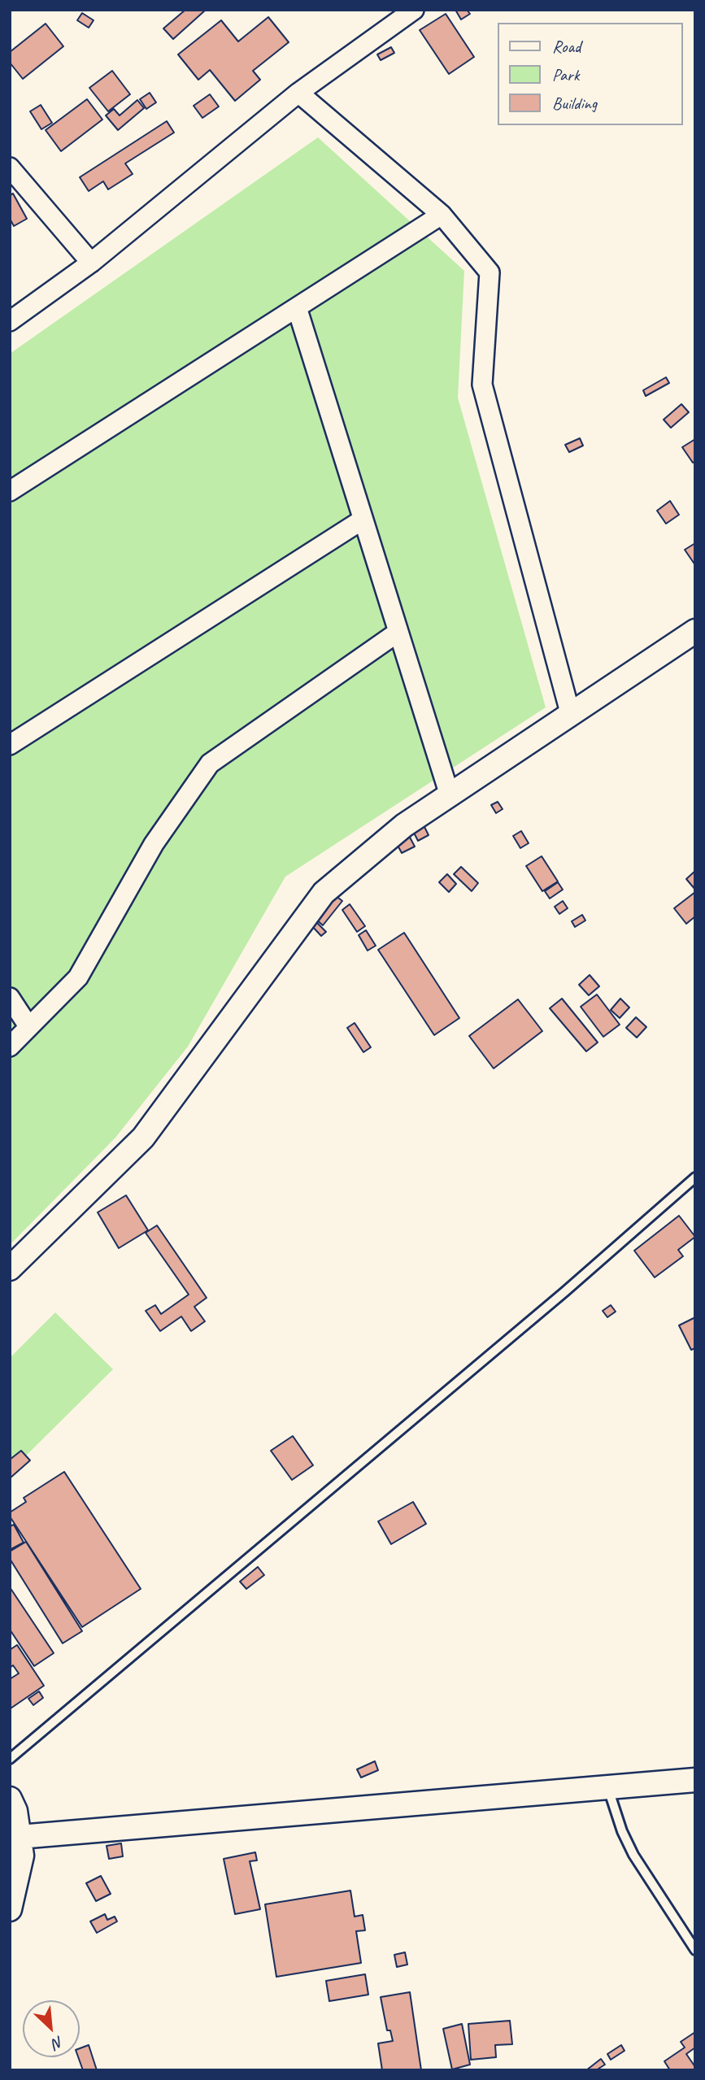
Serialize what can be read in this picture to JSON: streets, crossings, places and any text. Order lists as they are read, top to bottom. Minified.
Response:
{"legend":["Road","Park","Building"],"north":"bottom right"}
